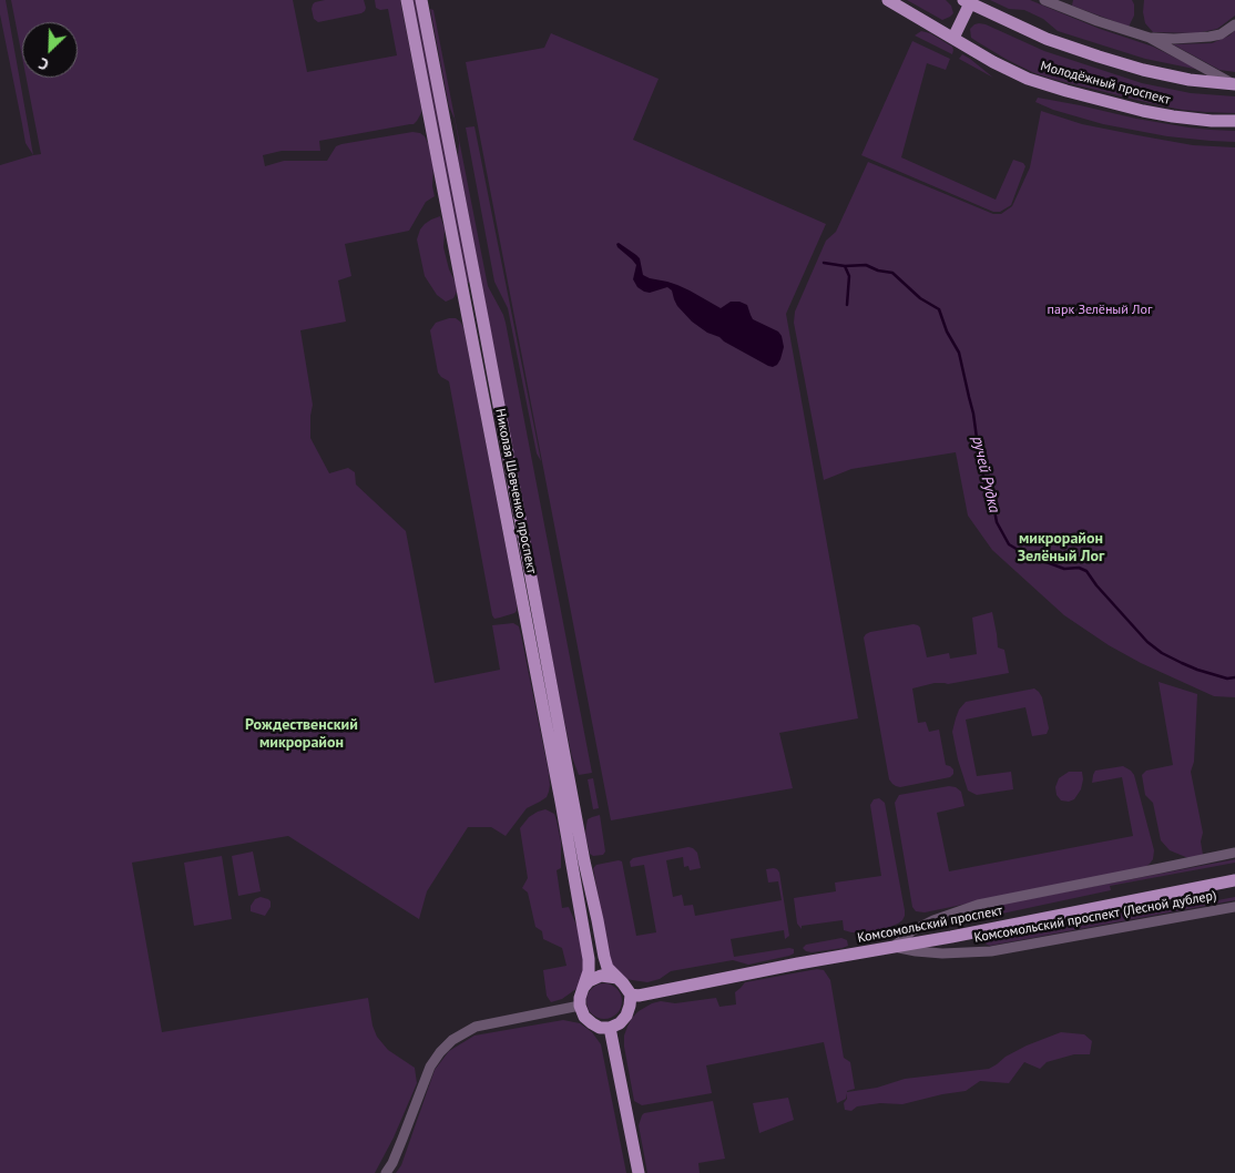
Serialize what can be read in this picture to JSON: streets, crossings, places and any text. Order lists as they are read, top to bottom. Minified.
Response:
{"streets":{"main road":["Молодёжный проспект","Николая Шевченко проспект","Комсомольский проспект"],"street":["Комсомольский проспект (Лесной дублер)"]},"crossings":[["Николая Шевченко проспект","Комсомольский проспект"],["Комсомольский проспект (Лесной дублер)","Комсомольский проспект"]],"districts":["микрорайон Зелёный Лог","Рождественский микрорайон"],"water":["ручей Рудка"],"parks":["парк Зелёный Лог"],"north":"bottom left"}
